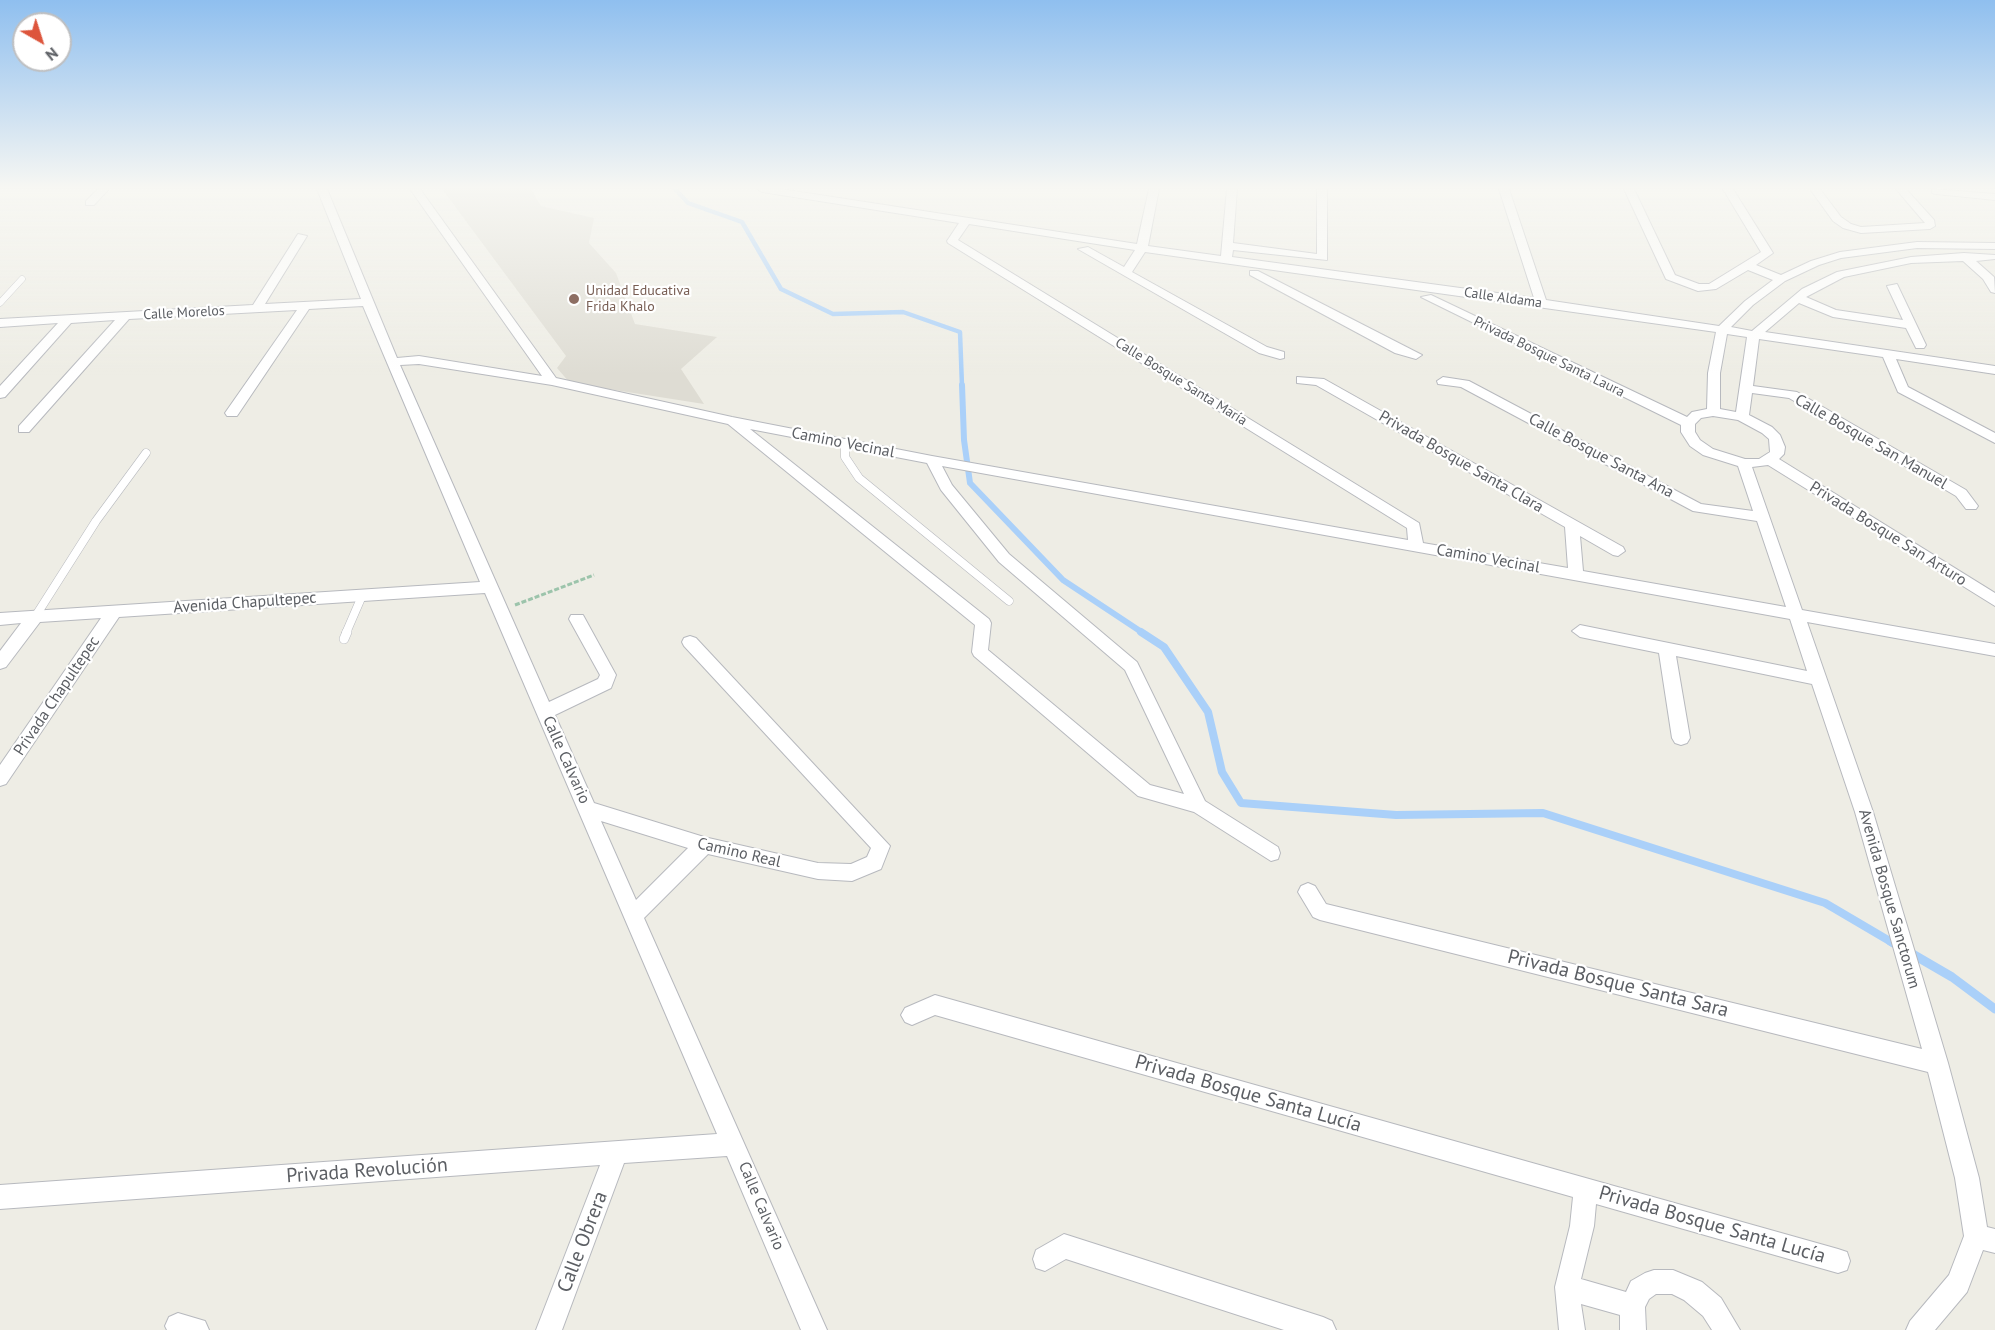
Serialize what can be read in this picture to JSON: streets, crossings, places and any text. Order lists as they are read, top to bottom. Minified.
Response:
{"streets":{"street":["Calle Aldama","Calle Morelos","Privada Bosque Santa Laura","Calle Bosque Santa María","Calle Bosque San Manuel","Camino Vecinal","Calle Bosque Santa Ana","Privada Bosque Santa Clara","Privada Bosque San Arturo","Avenida Chapultepec","Privada Chapultepec","Calle Calvario","Camino Real","Avenida Bosque Sanctorum","Privada Bosque Santa Sara","Privada Bosque Santa Lucía","Privada Revolución","Calle Obrera"]},"crossings":[["Calle Morelos","Calle Calvario"],["Calle Bosque Santa María","Camino Vecinal"],["Camino Vecinal","Calle Calvario"],["Camino Vecinal","Avenida Bosque Sanctorum"],["Calle Bosque Santa Ana","Avenida Bosque Sanctorum"],["Avenida Chapultepec","Privada Chapultepec"],["Avenida Chapultepec","Calle Calvario"],["Calle Calvario","Camino Real"],["Calle Calvario","Privada Revolución"],["Avenida Bosque Sanctorum","Privada Bosque Santa Sara"],["Privada Revolución","Calle Obrera"]],"places":["Unidad Educativa Frida Khalo"],"north":"bottom right"}
